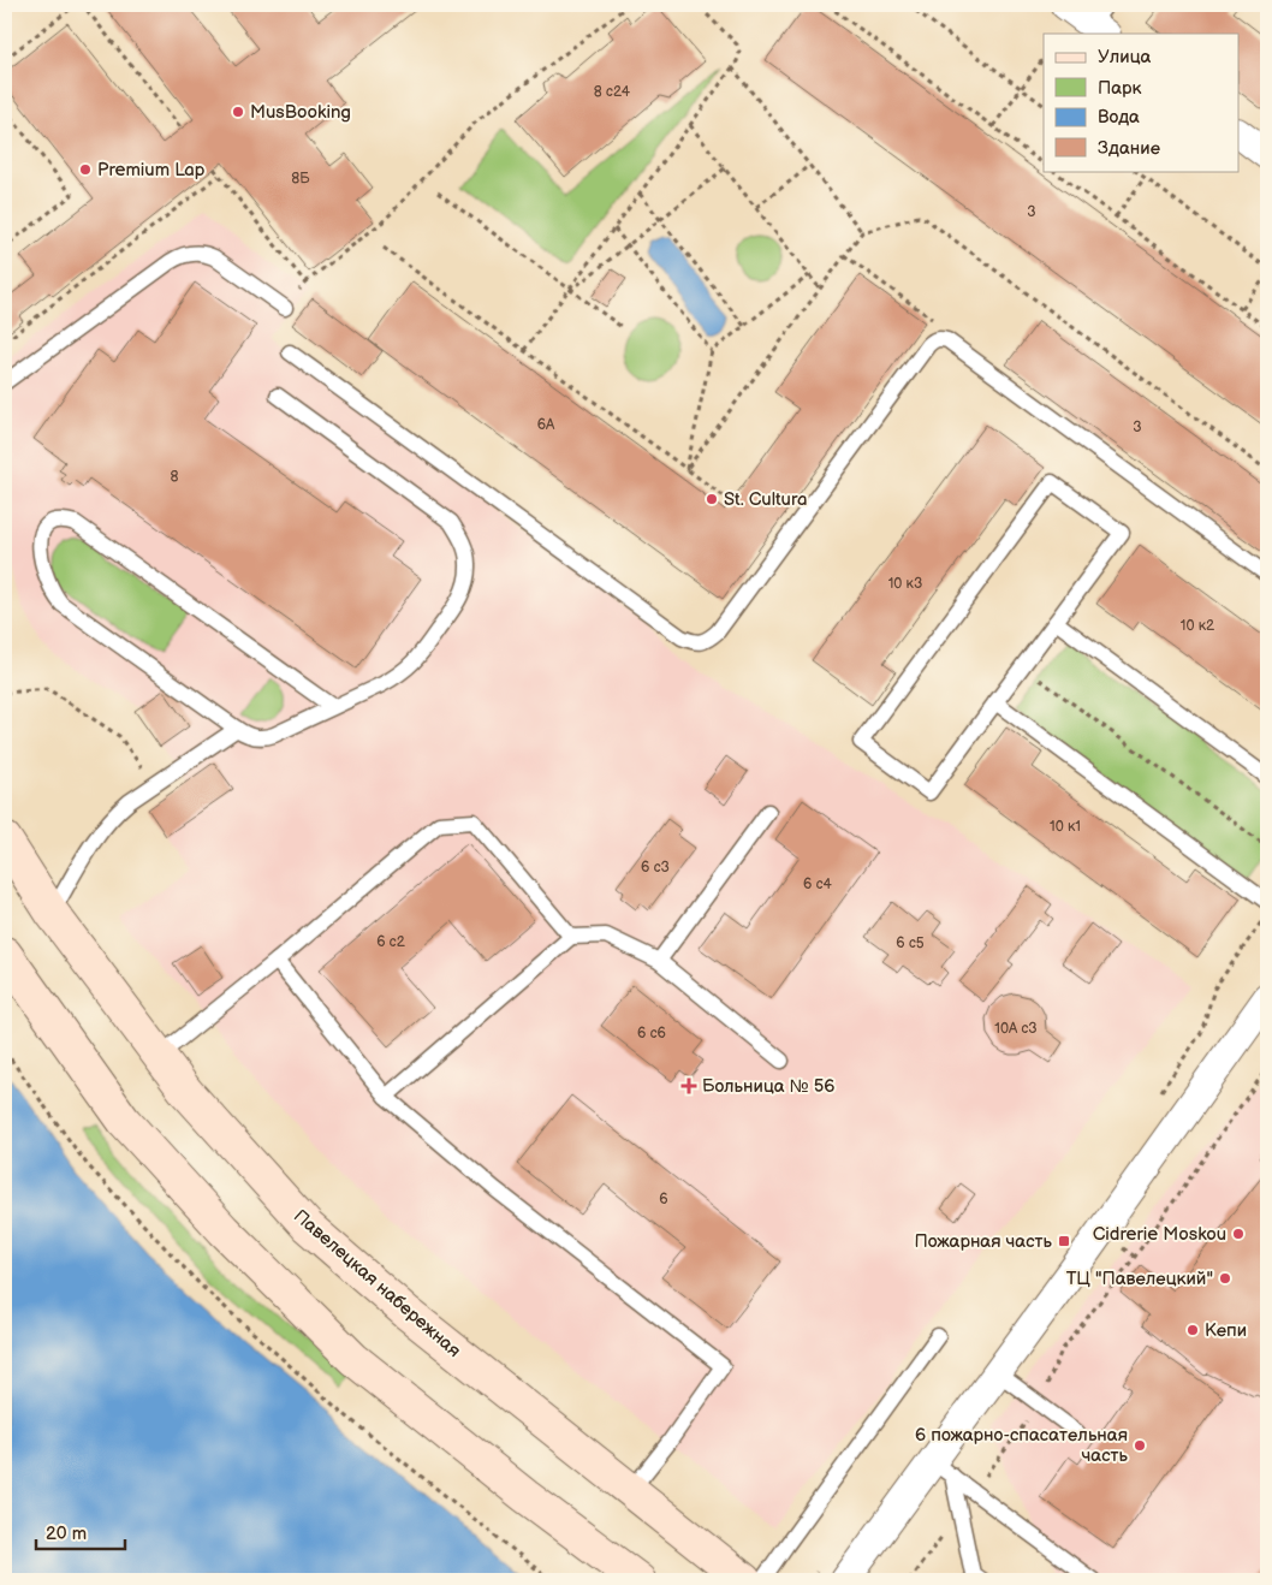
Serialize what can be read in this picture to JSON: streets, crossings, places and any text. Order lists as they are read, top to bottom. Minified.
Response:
{"streets":{"main road":["Павелецкая набережная"]},"places":{"other":["MusBooking","Premium Lap","St. Cultura","Cidrerie Moskou","ТЦ \"Павелецкий\"","Кепи","6 пожарно-спасательная часть"],"health":["Больница № 56"],"transit":["Пожарная часть"]},"house_numbers":["8 с24","8Б","3","6А","3","8","10 к3","10 к2","10 к1","6 с3","6 с4","6 с2","6 с5","10А с3","6 с6","6"],"legend":["Улица","Парк","Вода","Здание"],"scale_bar":"20 m"}
